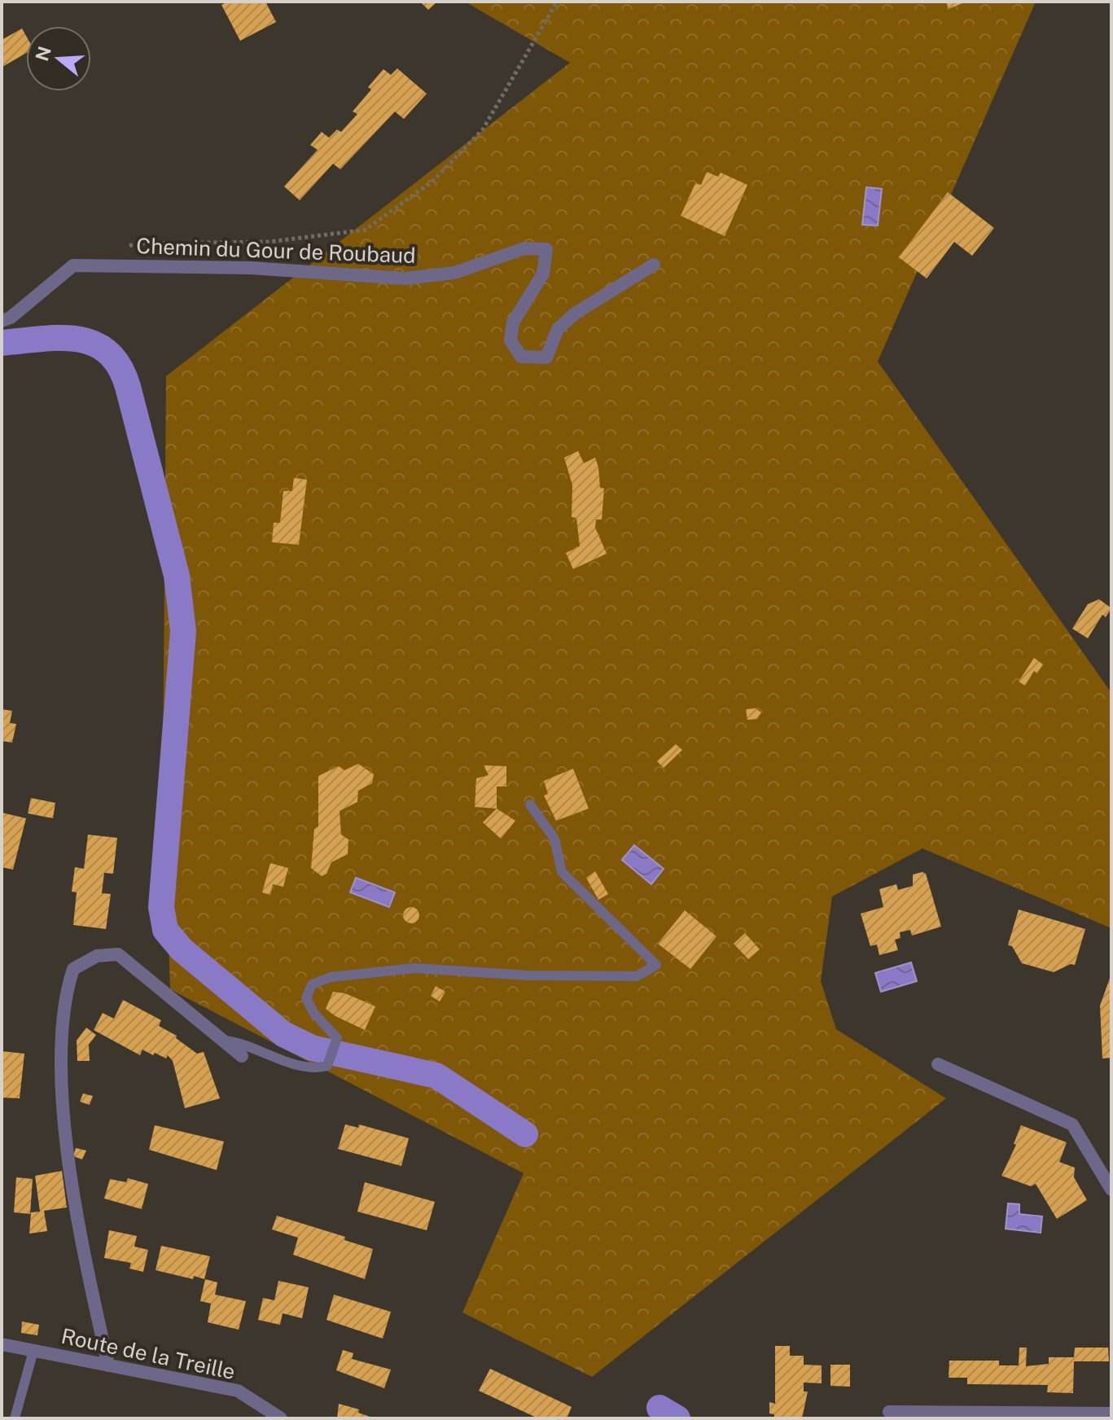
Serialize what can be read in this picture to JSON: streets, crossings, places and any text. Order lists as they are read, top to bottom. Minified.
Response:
{"streets":{"street":["Chemin du Gour de Roubaud","Route de la Treille"]},"north":"left"}
